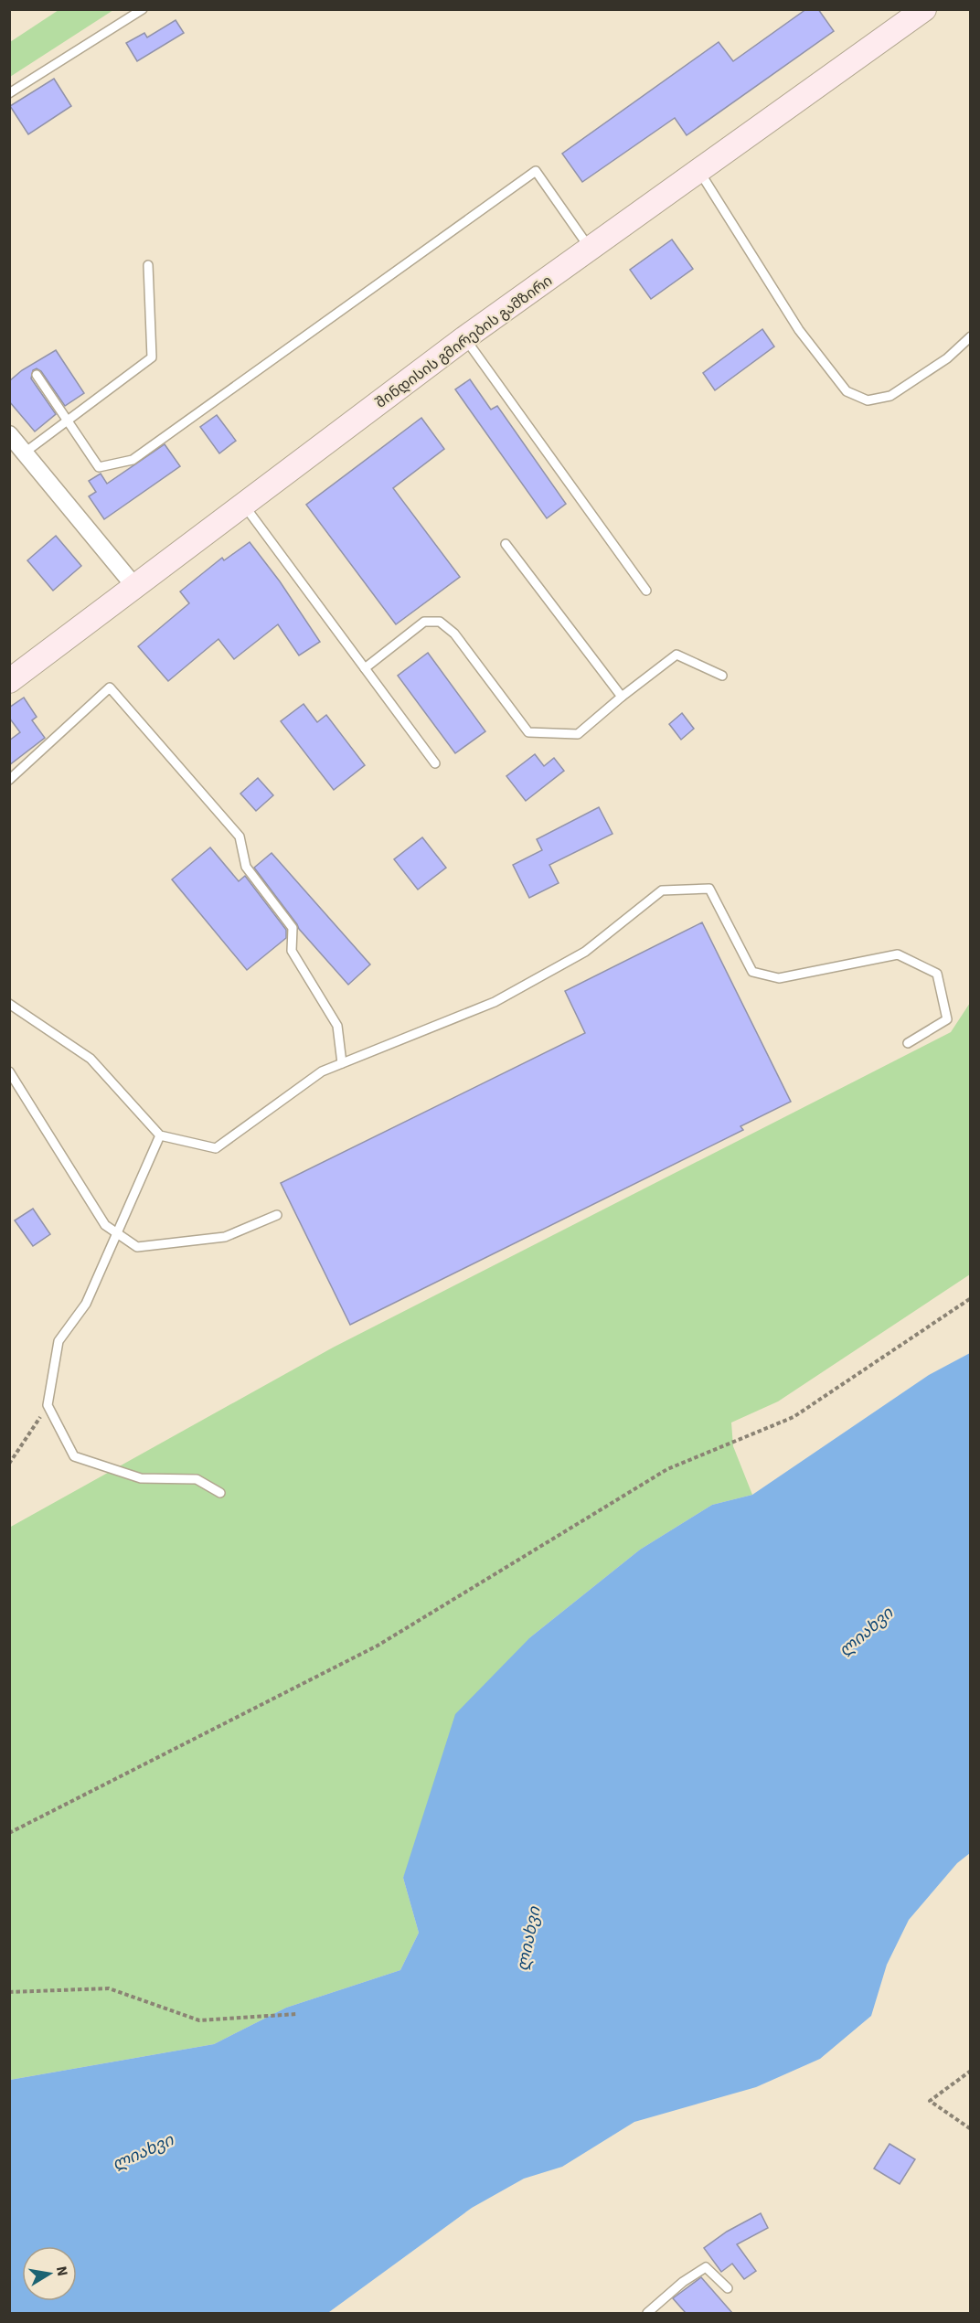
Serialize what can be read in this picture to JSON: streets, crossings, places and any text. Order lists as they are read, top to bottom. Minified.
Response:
{"streets":{"main road":["შინდისის გმირების გამზირი"]},"water":["ლიახვი"],"north":"right"}
